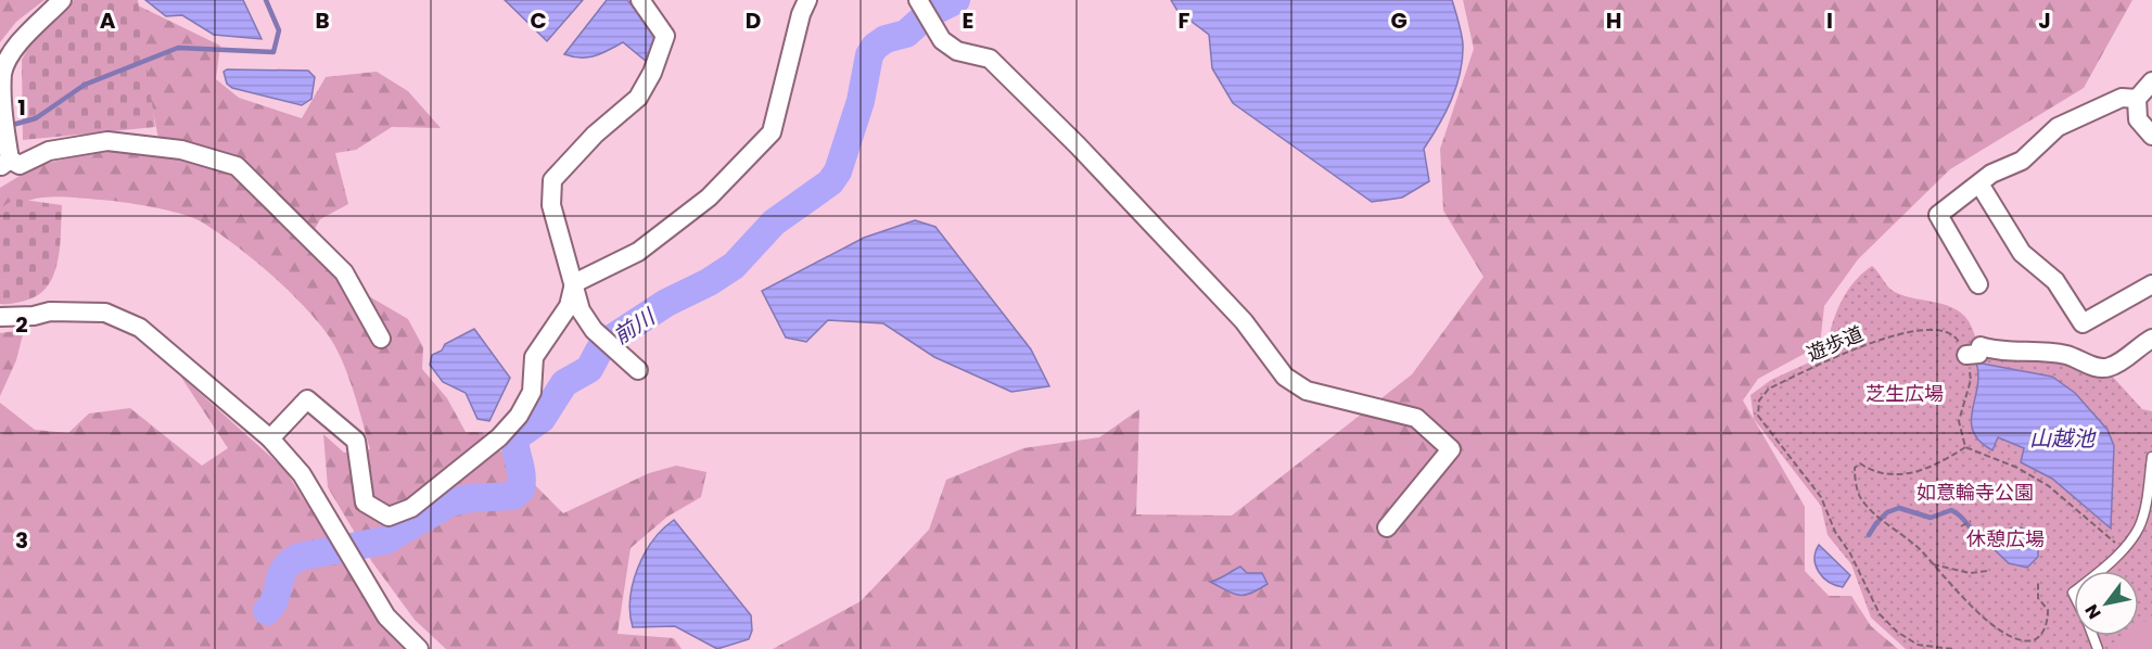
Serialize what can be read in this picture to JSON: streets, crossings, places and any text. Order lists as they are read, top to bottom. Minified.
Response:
{"streets":{"path":["遊歩道"]},"water":["前川","山越池"],"parks":["芝生広場","如意輪寺公園","休憩広場"],"north":"bottom left","grid":{"columns":["A","B","C","D","E","F","G","H","I","J"],"rows":["1","2","3"]}}
